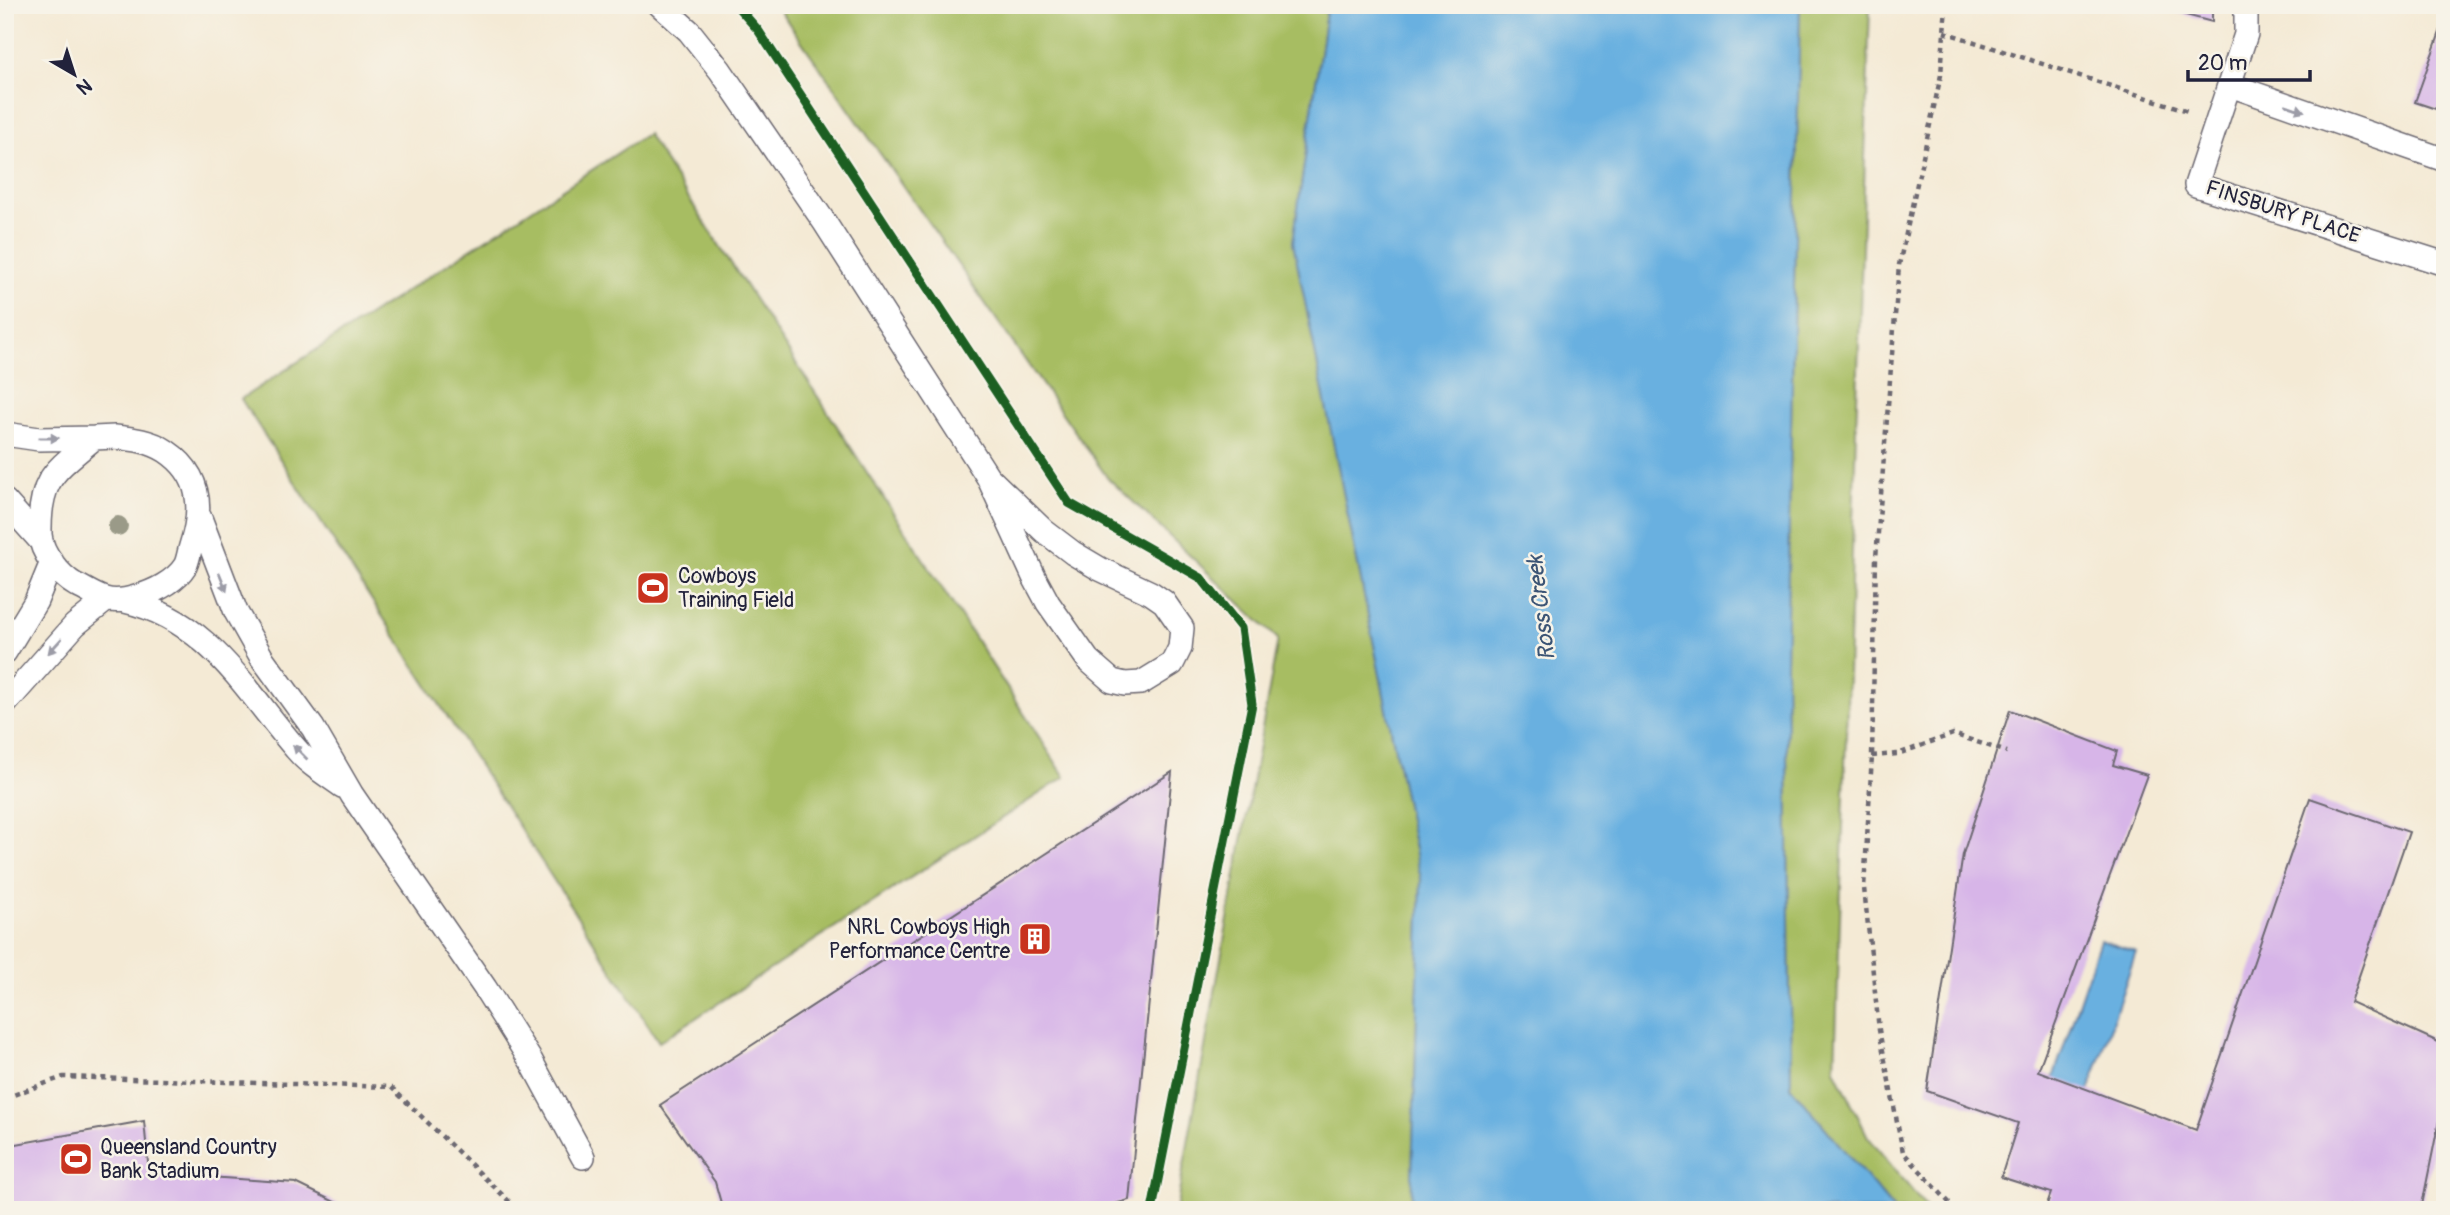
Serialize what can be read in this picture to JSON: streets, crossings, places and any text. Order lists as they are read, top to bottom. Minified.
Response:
{"streets":{"lane":["FINSBURY PLACE"]},"water":["Ross Creek"],"places":{"sports":["Cowboys Training Field","Queensland Country Bank Stadium"],"building":["NRL Cowboys High Performance Centre"]},"scale_bar":"20 m","north":"bottom right"}
